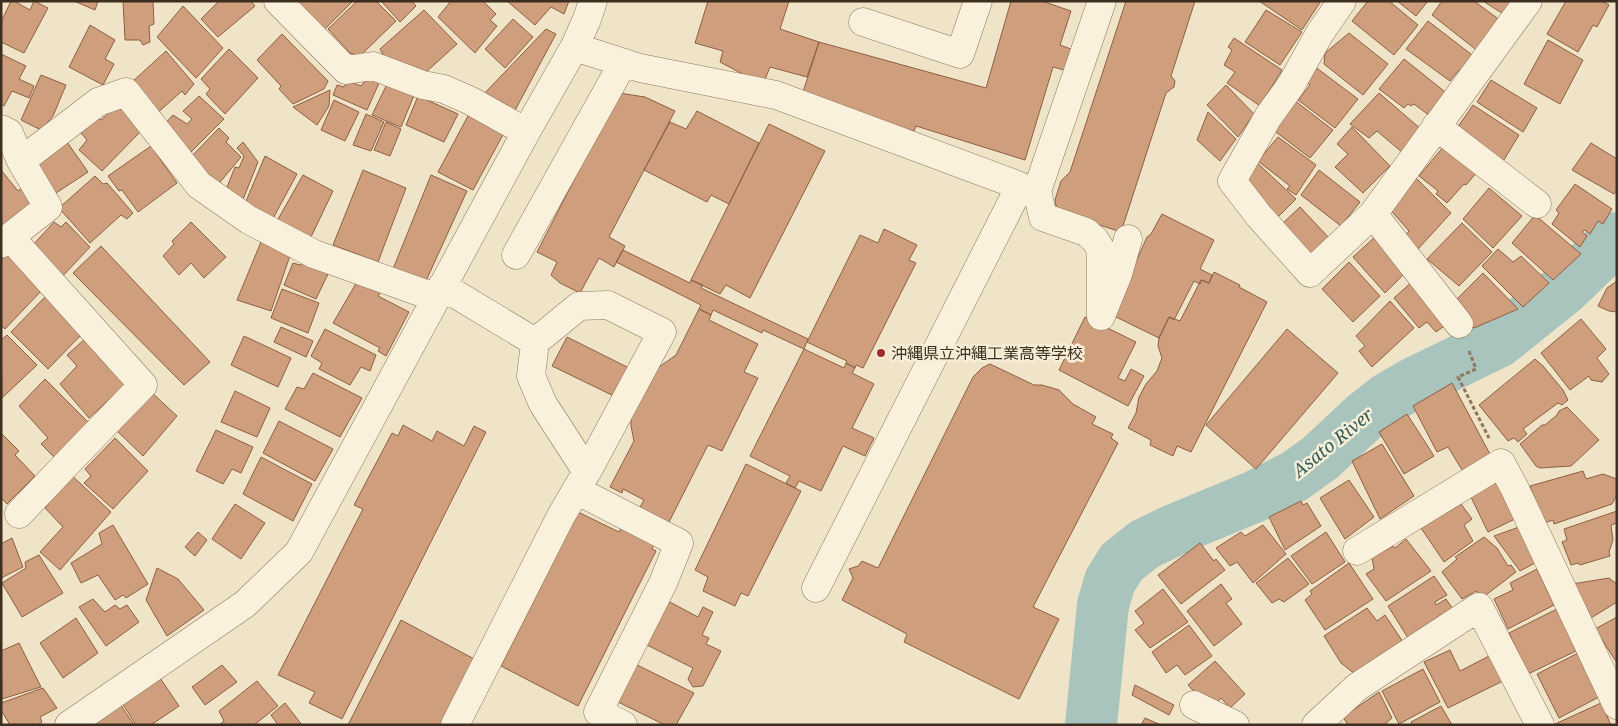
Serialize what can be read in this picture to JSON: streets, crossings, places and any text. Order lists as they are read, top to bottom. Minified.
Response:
{"water":["Asato River"],"places":["沖縄県立沖縄工業高等学校"]}
